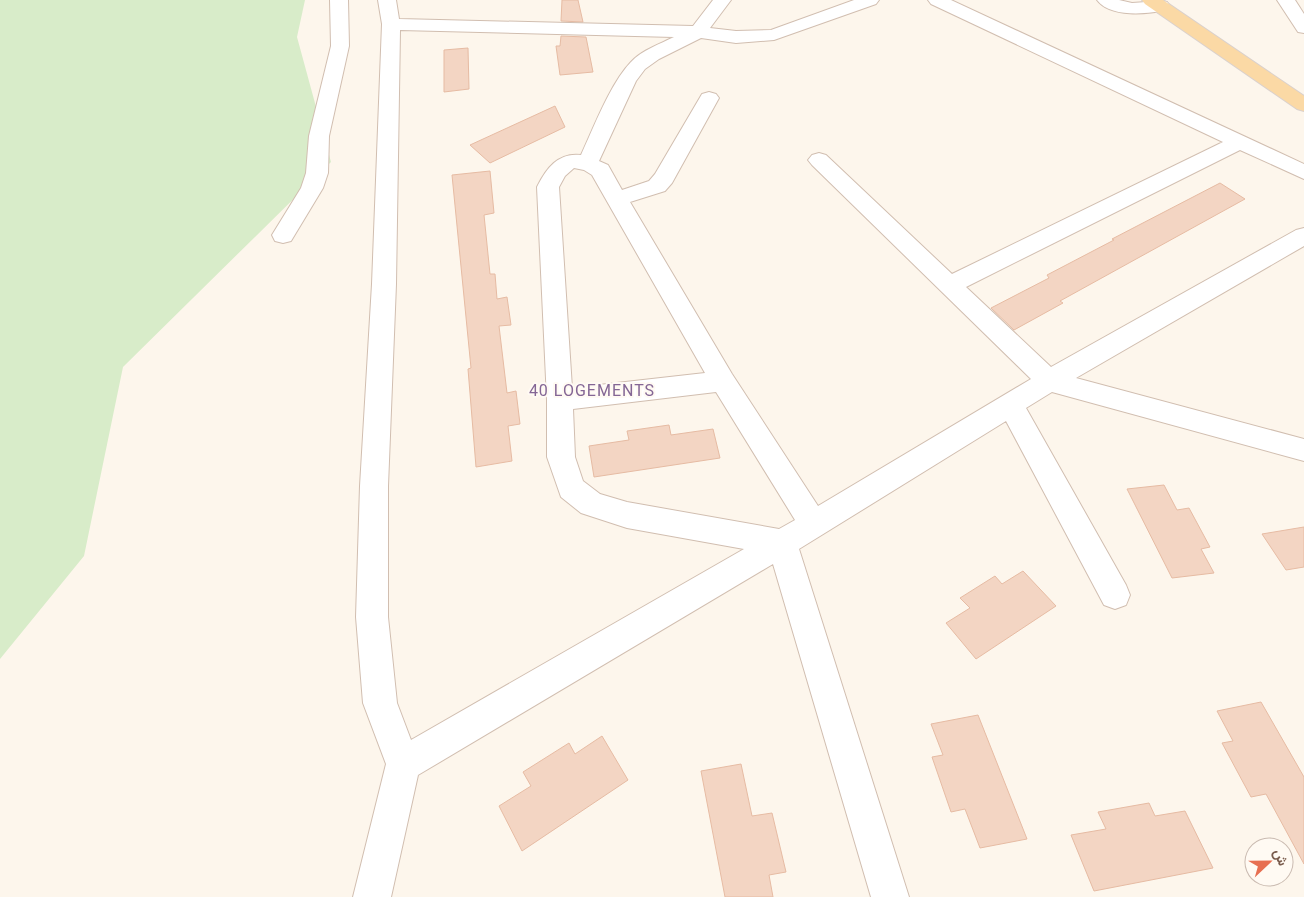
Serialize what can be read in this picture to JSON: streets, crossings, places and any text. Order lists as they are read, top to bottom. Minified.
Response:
{"districts":["40 LOGEMENTS"],"north":"right"}
